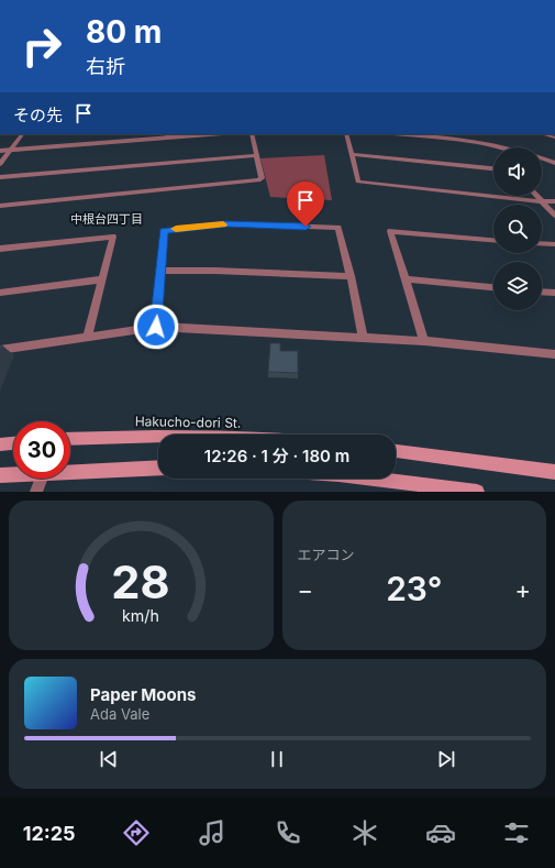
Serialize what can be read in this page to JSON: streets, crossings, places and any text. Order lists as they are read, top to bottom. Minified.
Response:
{"streets":{"main road":["Hakucho-dori St."]},"districts":["中根台四丁目"],"page":{"turn":["80 m","右折"],"then":"その先","limit":"30","trip":"12:26 · 1 分 · 180 m","tile":"エアコン","heat":["−","23°","+"],"song":["Paper Moons","Ada Vale"],"tabs":"12:25","gauge":["28","km/h"]}}
